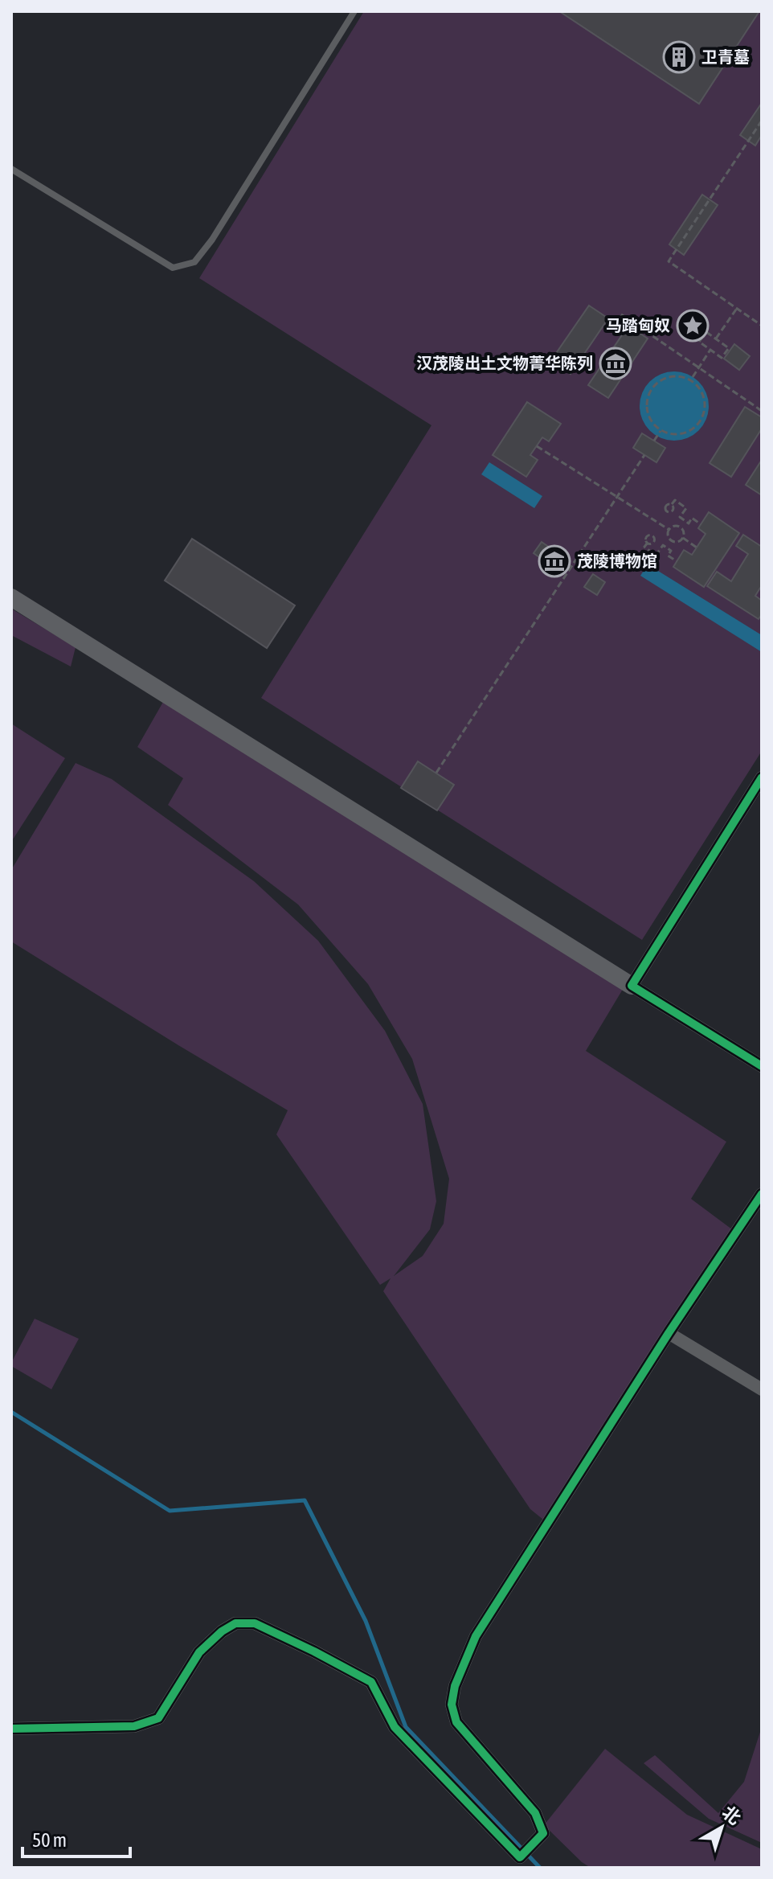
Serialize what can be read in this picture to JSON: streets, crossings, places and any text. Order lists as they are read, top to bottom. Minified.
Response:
{"places":{"building":["卫青墓"],"place":["马踏匈奴"],"museum":["汉茂陵出土文物菁华陈列","茂陵博物馆"]},"scale_bar":"50 m","north":"top right"}
